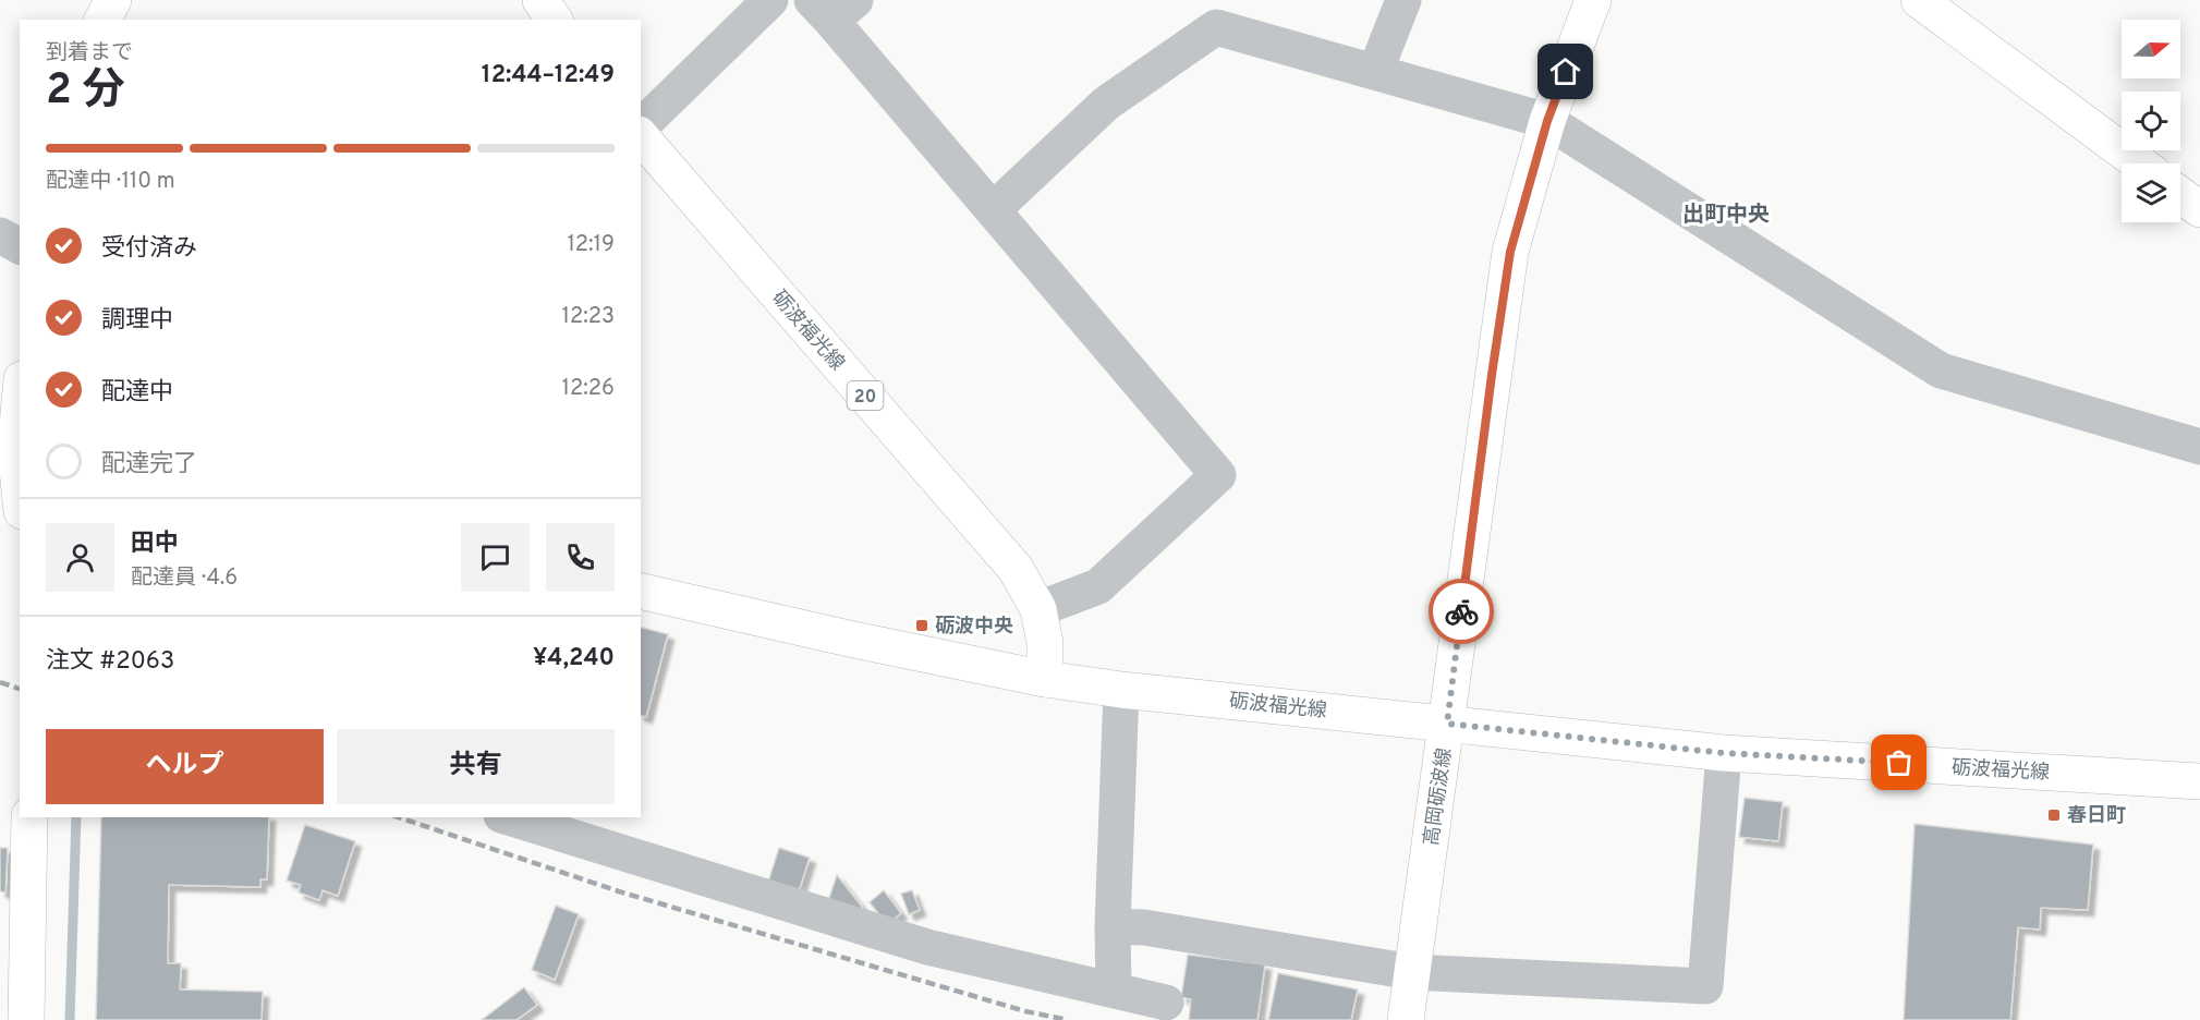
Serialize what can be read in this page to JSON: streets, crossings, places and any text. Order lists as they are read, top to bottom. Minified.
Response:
{"streets":{"main road":["砺波福光線","20","高岡砺波線"]},"crossings":[["砺波福光線","高岡砺波線"]],"districts":["出町中央"],"places":{"transit":["砺波中央","春日町"]},"north":"right","page":{"heading":["2 分","到着まで","12:44–12:49"],"panel":["田中","配達員 · 4.6","注文 #2063","¥4,240"],"bar":"配達中 · 110 m","list":[["受付済み","12:19"],["調理中","12:23"],["配達中","12:26"],"配達完了"],"buttons":["ヘルプ","共有"]}}
